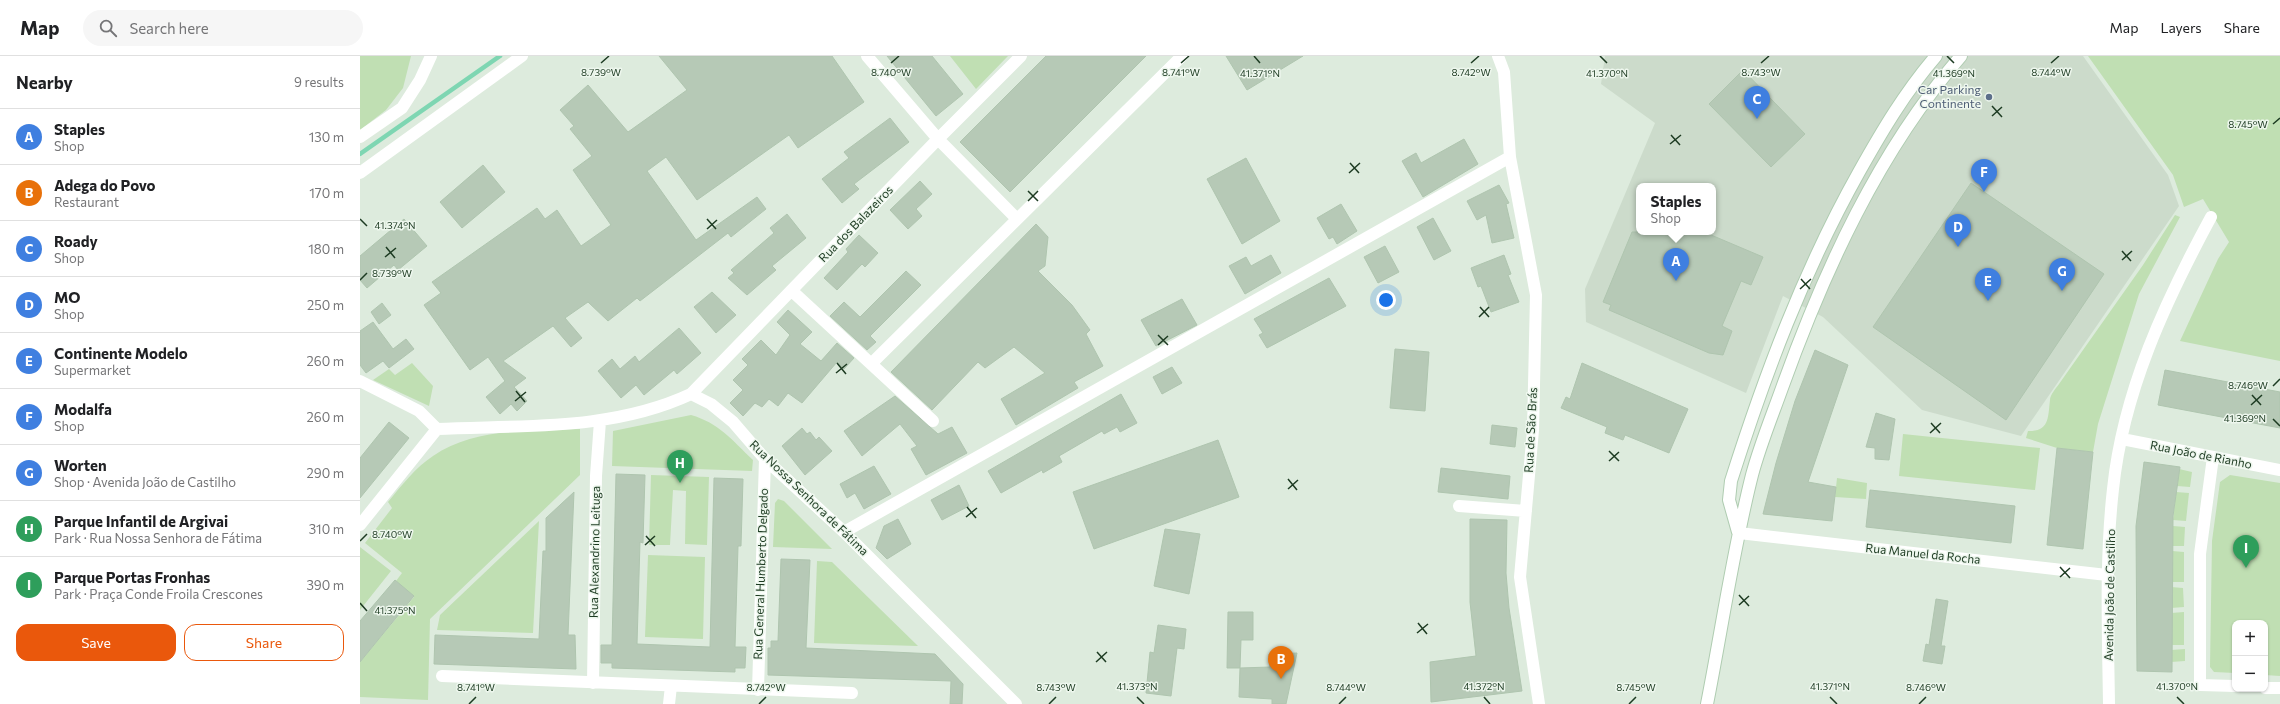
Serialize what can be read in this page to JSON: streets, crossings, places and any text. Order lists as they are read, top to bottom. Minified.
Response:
{"streets":{"street":["Rua dos Balazeiros","Rua de São Brás","Rua João de Rianho","Rua Nossa Senhora de Fátima","Rua Alexandrino Leituga","Rua Manuel da Rocha","Rua General Humberto Delgado","Avenida João de Castilho"]},"crossings":[["Rua dos Balazeiros","Rua Nossa Senhora de Fátima"],["Rua João de Rianho","Avenida João de Castilho"],["Rua Nossa Senhora de Fátima","Rua General Humberto Delgado"],["Rua Manuel da Rocha","Avenida João de Castilho"]],"places":["Car Parking Continente"],"page":{"header":"Map","search":"Search here","nav":["Map","Layers","Share"],"heading":["Nearby","9 results"],"pins":["C","F","D","A","G","E","H","I","B"],"list":[{"mark":"A","name":"Staples","note":"Shop","value":"130 m"},{"mark":"B","name":"Adega do Povo","note":"Restaurant","value":"170 m"},{"mark":"C","name":"Roady","note":"Shop","value":"180 m"},{"mark":"D","name":"MO","note":"Shop","value":"250 m"},{"mark":"E","name":"Continente Modelo","note":"Supermarket","value":"260 m"},{"mark":"F","name":"Modalfa","note":"Shop","value":"260 m"},{"mark":"G","name":"Worten","note":"Shop · Avenida João de Castilho","value":"290 m"},{"mark":"H","name":"Parque Infantil de Argivai","note":"Park · Rua Nossa Senhora de Fátima","value":"310 m"},{"mark":"I","name":"Parque Portas Fronhas","note":"Park · Praça Conde Froila Crescones","value":"390 m"}],"popup":["Staples","Shop"],"buttons":["Save","Share"],"map_buttons":["+","−"]},"coordinates":["8.739°W","8.740°W","8.741°W","8.742°W","8.743°W","8.744°W","41.371°N","41.370°N","41.369°N","8.745°W","41.374°N","8.746°W","41.375°N","41.373°N","41.372°N"]}
